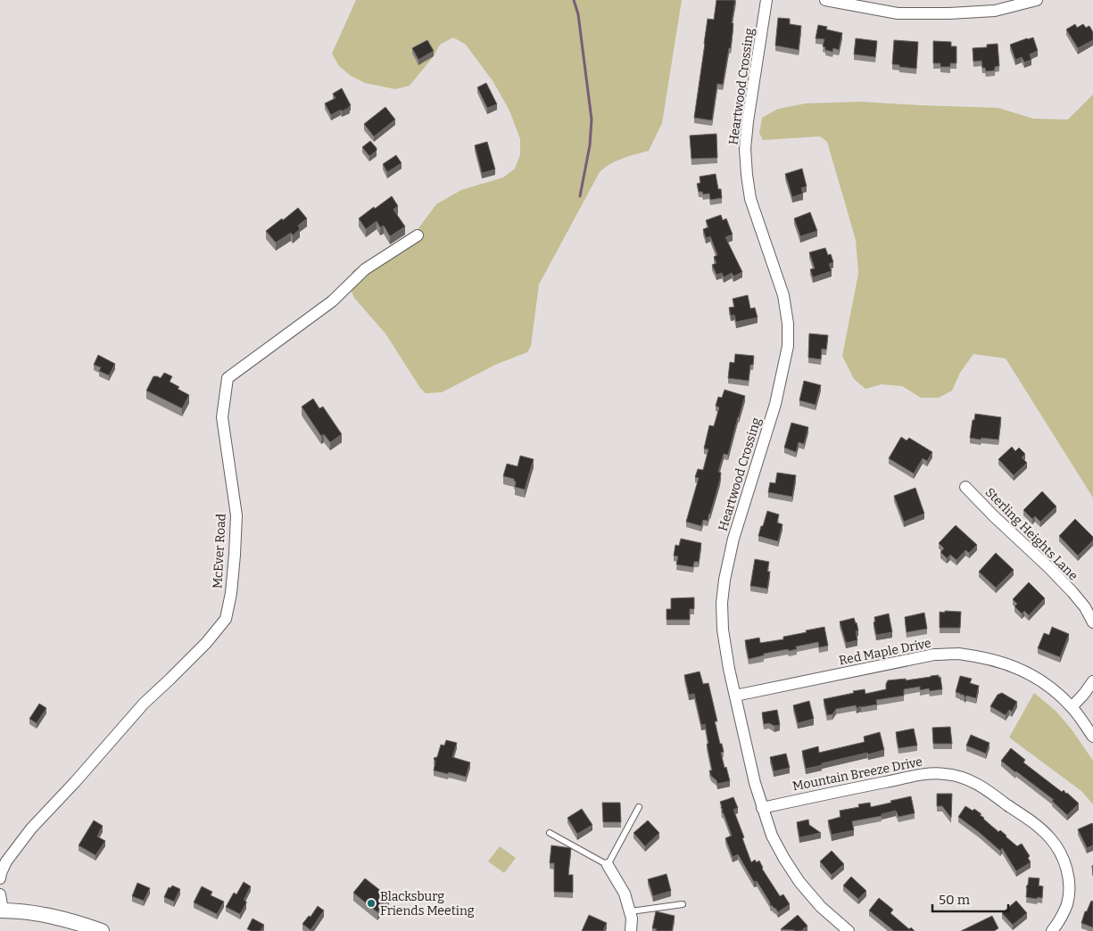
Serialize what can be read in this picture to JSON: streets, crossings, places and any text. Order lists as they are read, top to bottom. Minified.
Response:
{"streets":{"street":["Heartwood Crossing","Sterling Heights Lane","McEver Road","Red Maple Drive","Mountain Breeze Drive"]},"crossings":[["Heartwood Crossing","Red Maple Drive"],["Heartwood Crossing","Mountain Breeze Drive"]],"places":["Blacksburg Friends Meeting"],"scale_bar":"50 m"}
